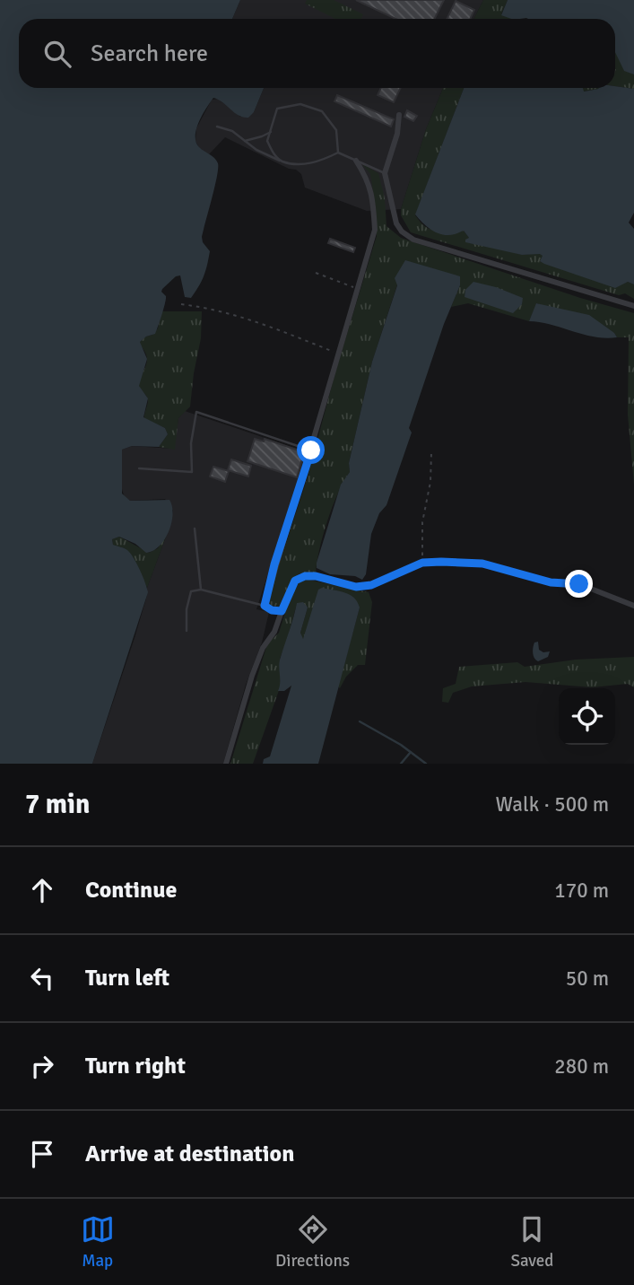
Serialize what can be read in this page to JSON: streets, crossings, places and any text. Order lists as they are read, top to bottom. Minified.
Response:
{"page":{"search":"Search here","heading":["7 min","Walk · 500 m"],"list":[["Continue","170 m"],["Turn left","50 m"],["Turn right","280 m"],"Arrive at destination"],"nav":["Map","Directions","Saved"]}}
